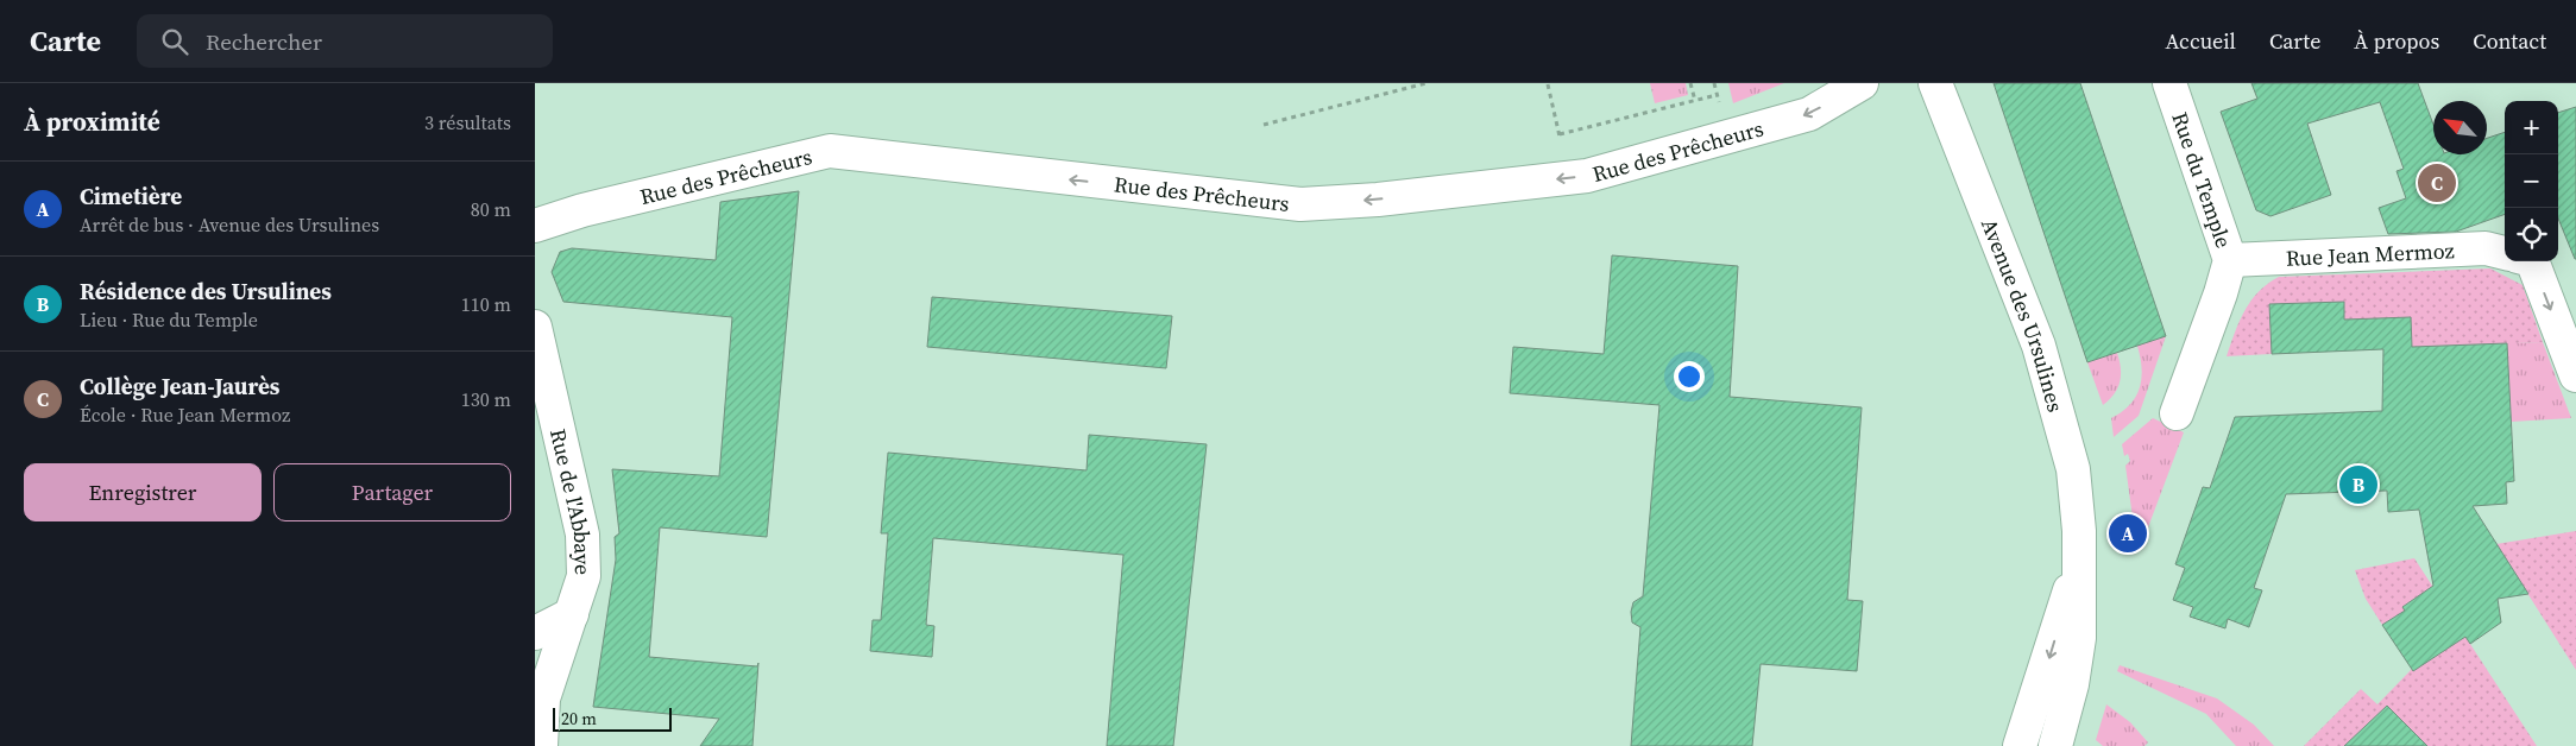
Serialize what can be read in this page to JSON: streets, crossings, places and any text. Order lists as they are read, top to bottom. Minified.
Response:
{"streets":{"street":["Rue des Prêcheurs","Rue du Temple","Rue Jean Mermoz","Avenue des Ursulines","Rue de l'Abbaye"]},"crossings":[["Rue du Temple","Rue Jean Mermoz"]],"one_way":["Rue des Prêcheurs"],"scale_bar":"20 m","north":"top left","page":{"header":"Carte","search":"Rechercher","nav":["Accueil","Carte","À propos","Contact"],"heading":["À proximité","3 résultats"],"map_buttons":["+","−"],"list":[{"mark":"A","name":"Cimetière","note":"Arrêt de bus · Avenue des Ursulines","value":"80 m"},{"mark":"B","name":"Résidence des Ursulines","note":"Lieu · Rue du Temple","value":"110 m"},{"mark":"C","name":"Collège Jean-Jaurès","note":"École · Rue Jean Mermoz","value":"130 m"}],"pins":["C","B","A"],"buttons":["Enregistrer","Partager"],"scale":"20 m"}}
